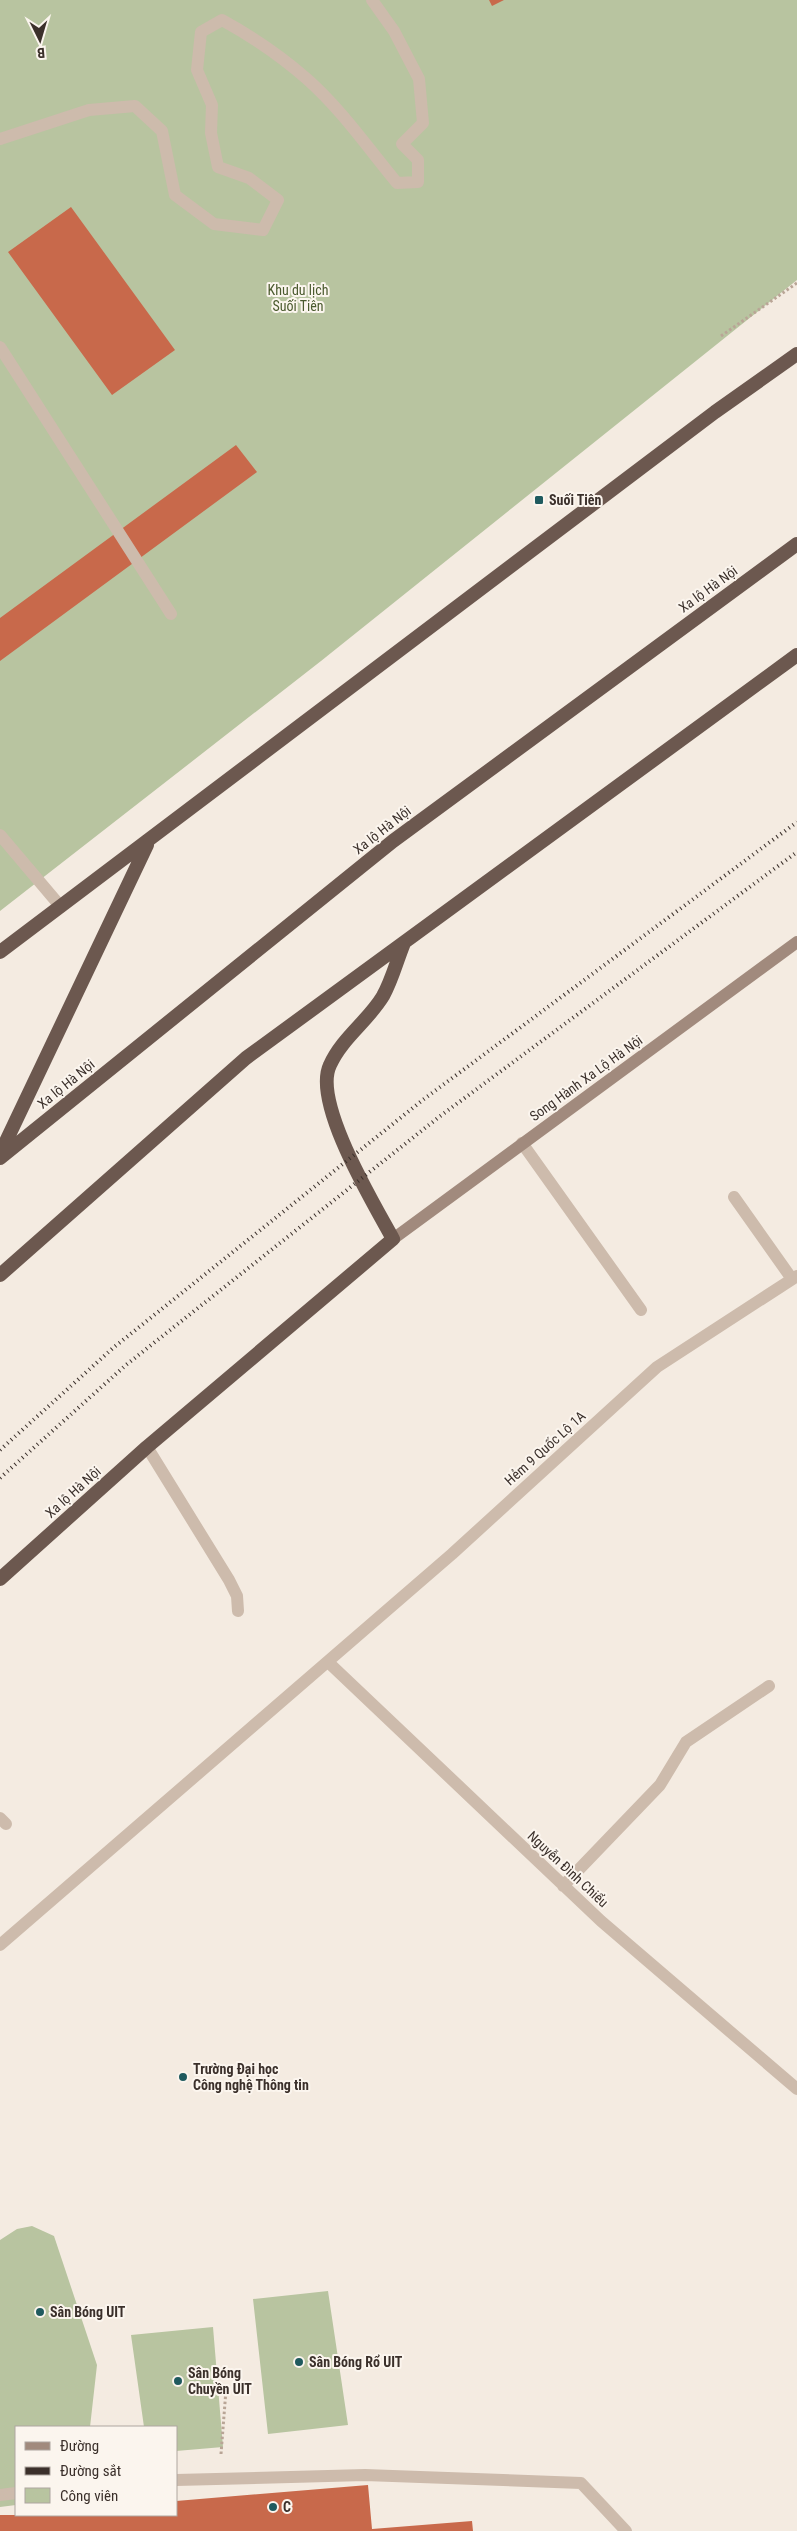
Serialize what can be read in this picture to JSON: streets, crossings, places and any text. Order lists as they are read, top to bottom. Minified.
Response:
{"streets":{"highway":["Xa lộ Hà Nội"],"main road":["Song Hành Xa Lộ Hà Nội"],"street":["Hẻm 9 Quốc Lộ 1A","Nguyễn Đình Chiểu"]},"crossings":[["Xa lộ Hà Nội","Song Hành Xa Lộ Hà Nội"],["Hẻm 9 Quốc Lộ 1A","Nguyễn Đình Chiểu"]],"parks":["Khu du lịch Suối Tiên"],"places":{"transit":["Suối Tiên"],"other":["Trường Đại học Công nghệ Thông tin","Sân Bóng UIT","Sân Bóng Rổ UIT","Sân Bóng Chuyền UIT","C"]},"legend":["Đường","Đường sắt","Công viên"],"north":"bottom"}
